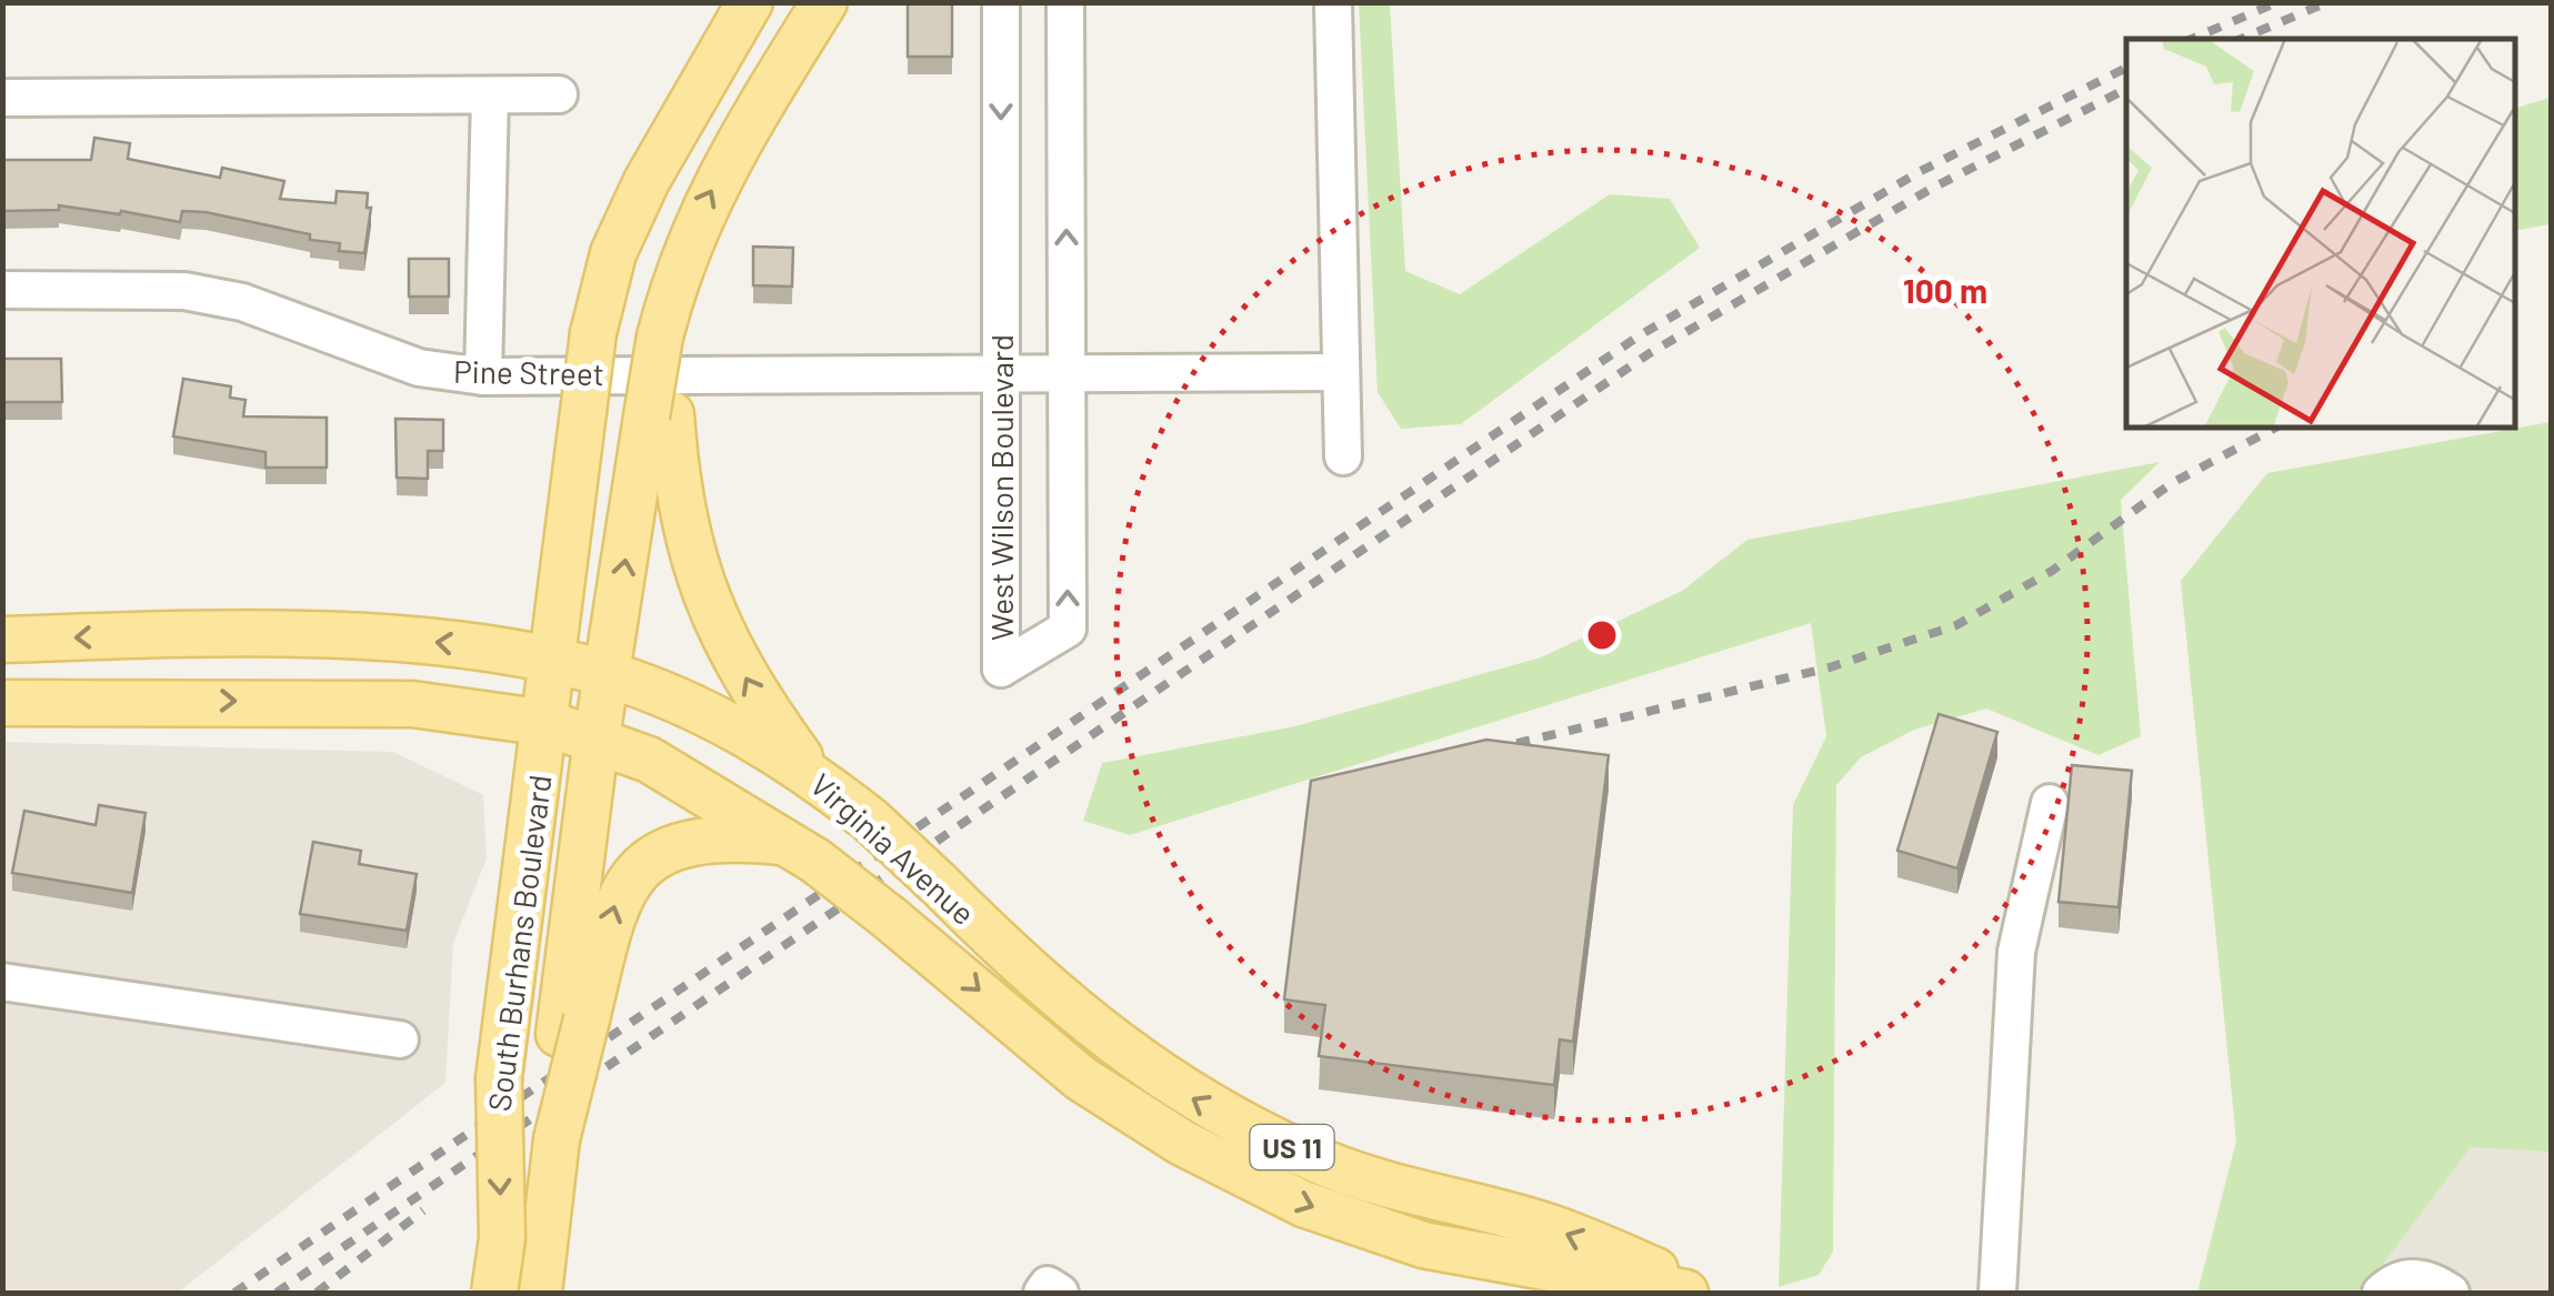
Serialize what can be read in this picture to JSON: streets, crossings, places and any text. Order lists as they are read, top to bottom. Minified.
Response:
{"streets":{"main road":["Virginia Avenue","South Burhans Boulevard","US 11"],"street":["Pine Street","West Wilson Boulevard"]},"crossings":[["Pine Street","West Wilson Boulevard"],["Virginia Avenue","South Burhans Boulevard"]],"rings":["100 m"]}
